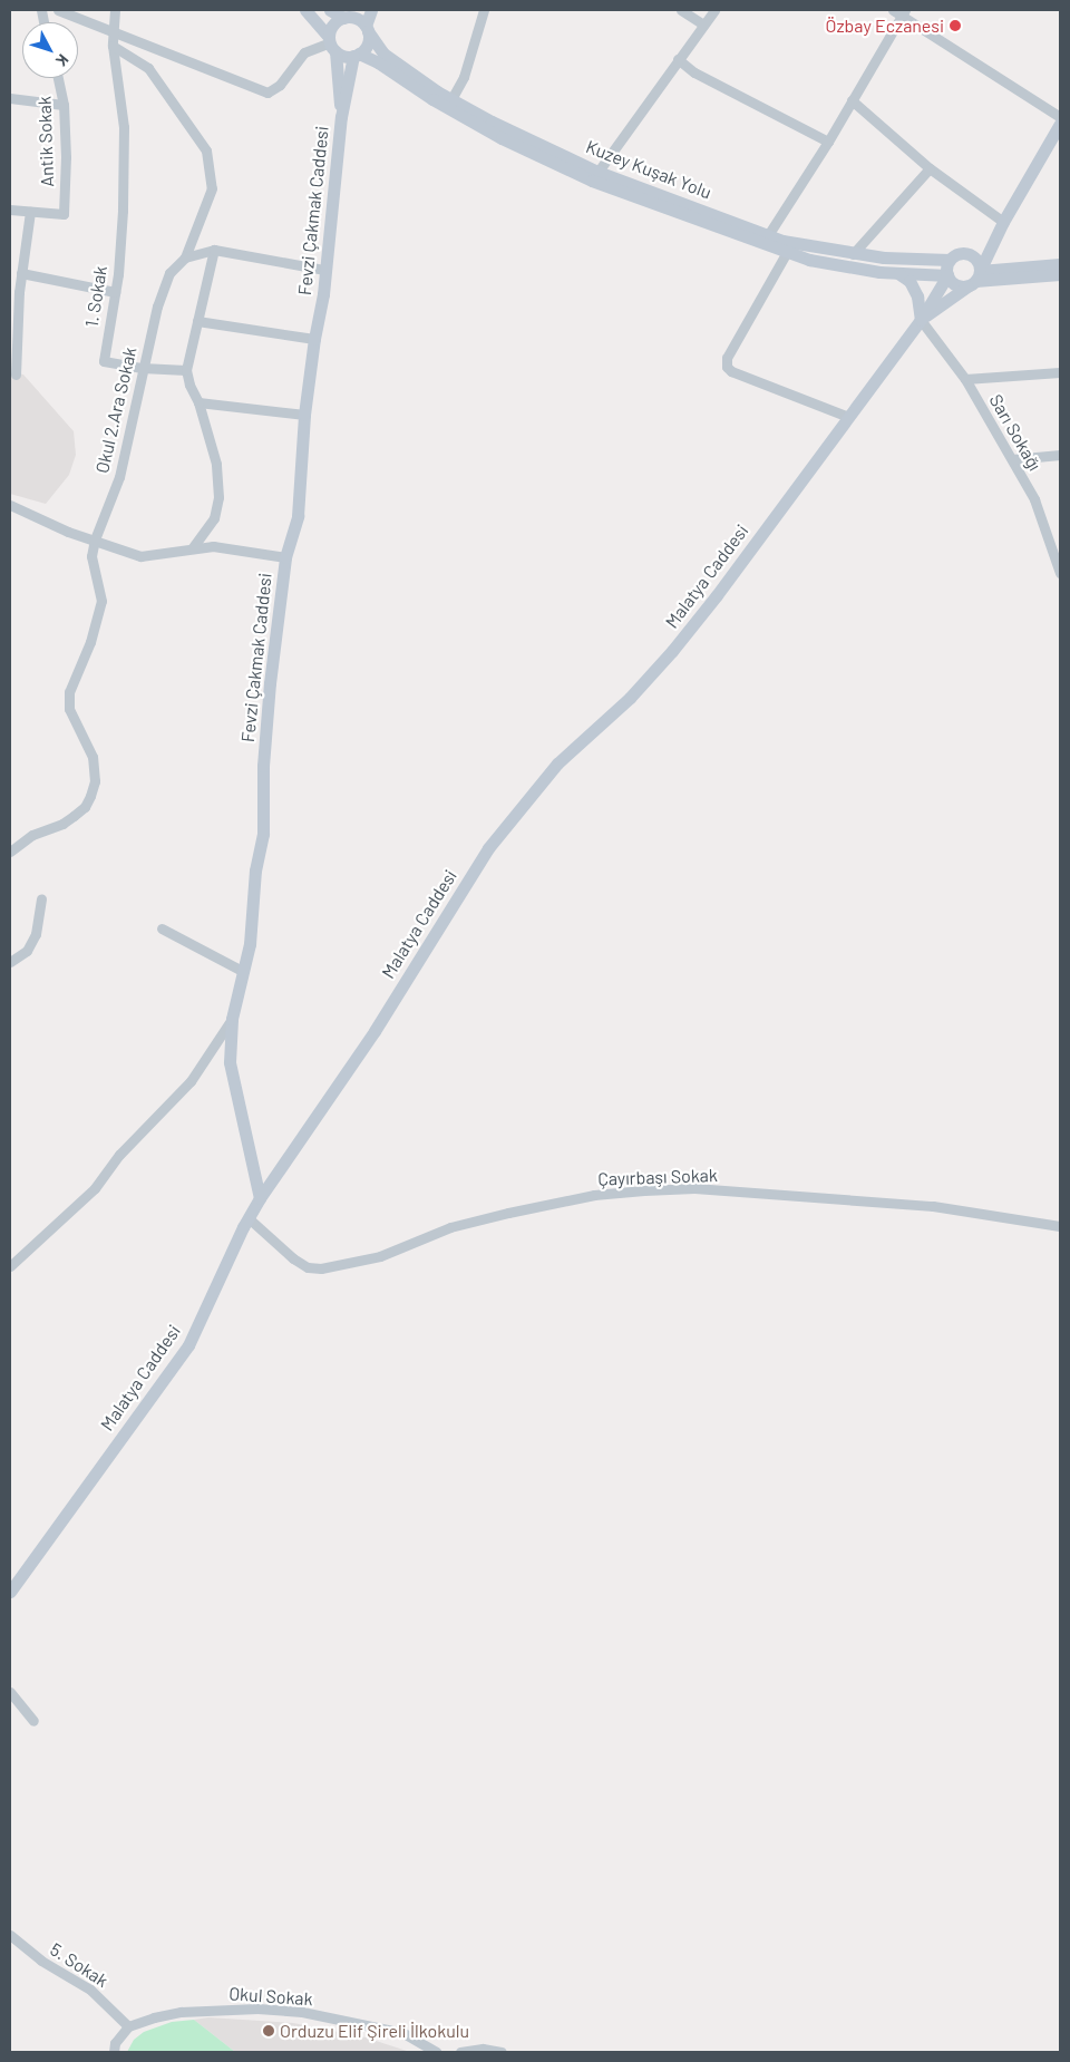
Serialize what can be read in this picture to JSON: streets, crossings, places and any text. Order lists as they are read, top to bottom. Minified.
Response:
{"streets":{"street":["Antik Sokak","Kuzey Kuşak Yolu","Fevzi Çakmak Caddesi","1. Sokak","Okul 2.Ara Sokak","Sarı Sokağı","Malatya Caddesi","Çayırbaşı Sokak","5. Sokak","Okul Sokak"]},"crossings":[["Fevzi Çakmak Caddesi","Malatya Caddesi"],["1. Sokak","Okul 2.Ara Sokak"],["Sarı Sokağı","Malatya Caddesi"],["Malatya Caddesi","Çayırbaşı Sokak"],["5. Sokak","Okul Sokak"]],"places":["Özbay Eczanesi","Orduzu Elif Şireli İlkokulu"],"north":"bottom right"}
